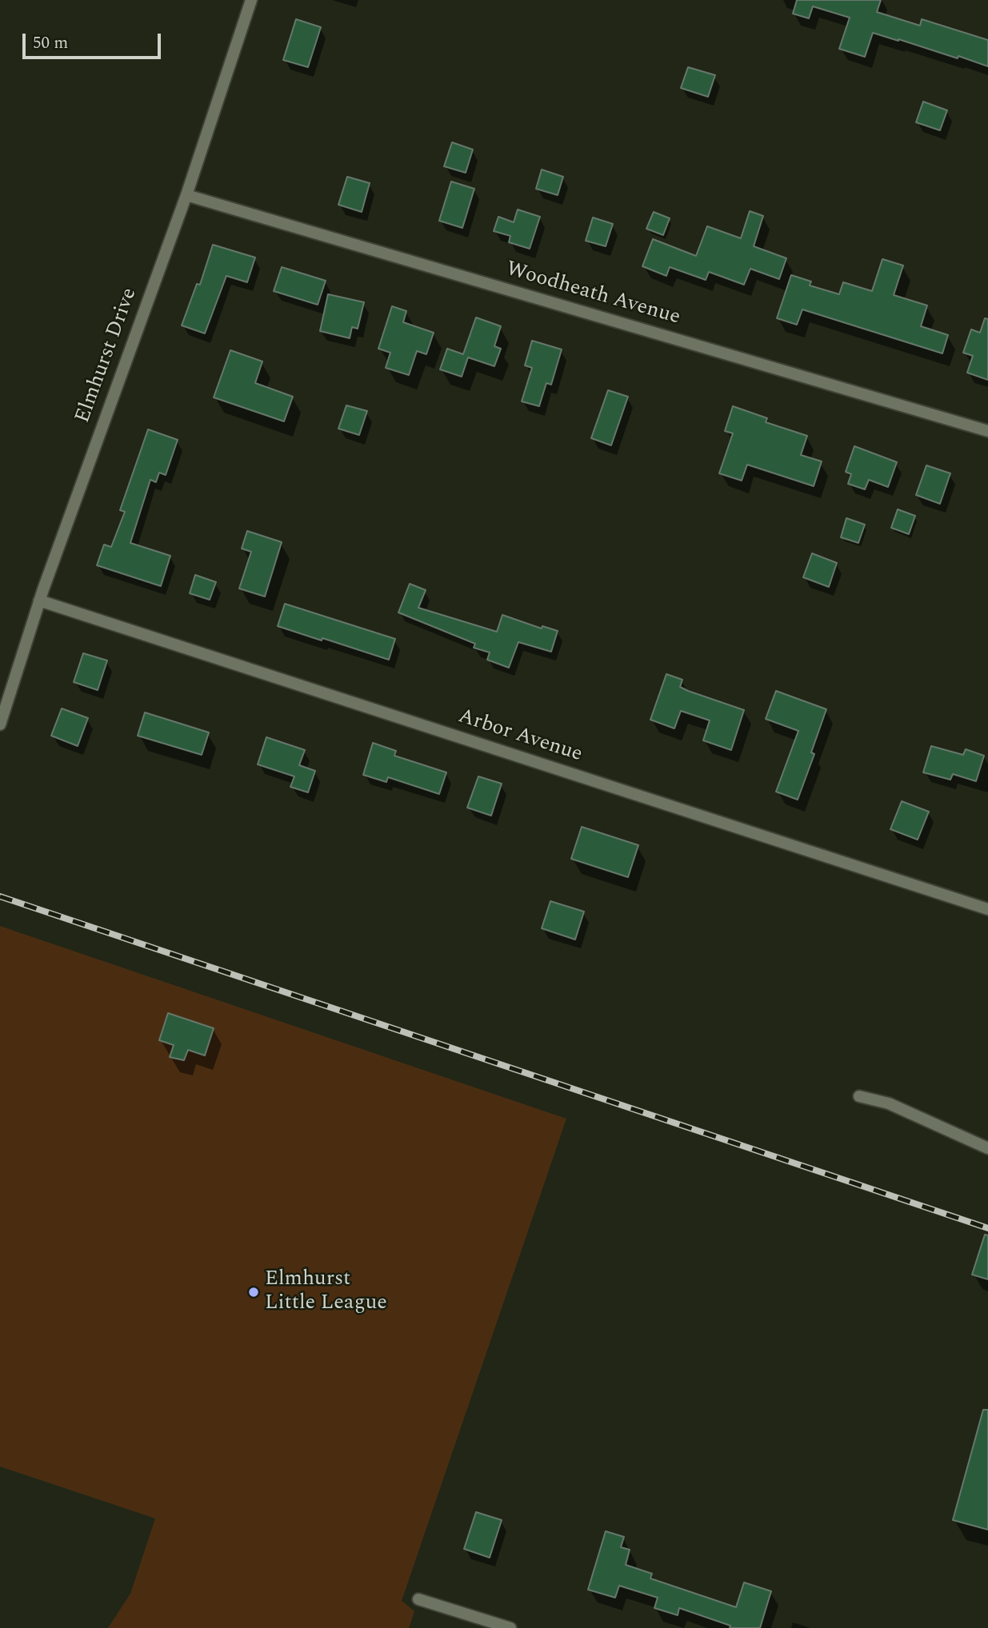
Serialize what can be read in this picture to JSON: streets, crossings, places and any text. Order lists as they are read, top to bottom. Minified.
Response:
{"streets":{"street":["Woodheath Avenue","Elmhurst Drive","Arbor Avenue"]},"crossings":[["Woodheath Avenue","Elmhurst Drive"],["Elmhurst Drive","Arbor Avenue"]],"places":["Elmhurst Little League"],"scale_bar":"50 m"}
